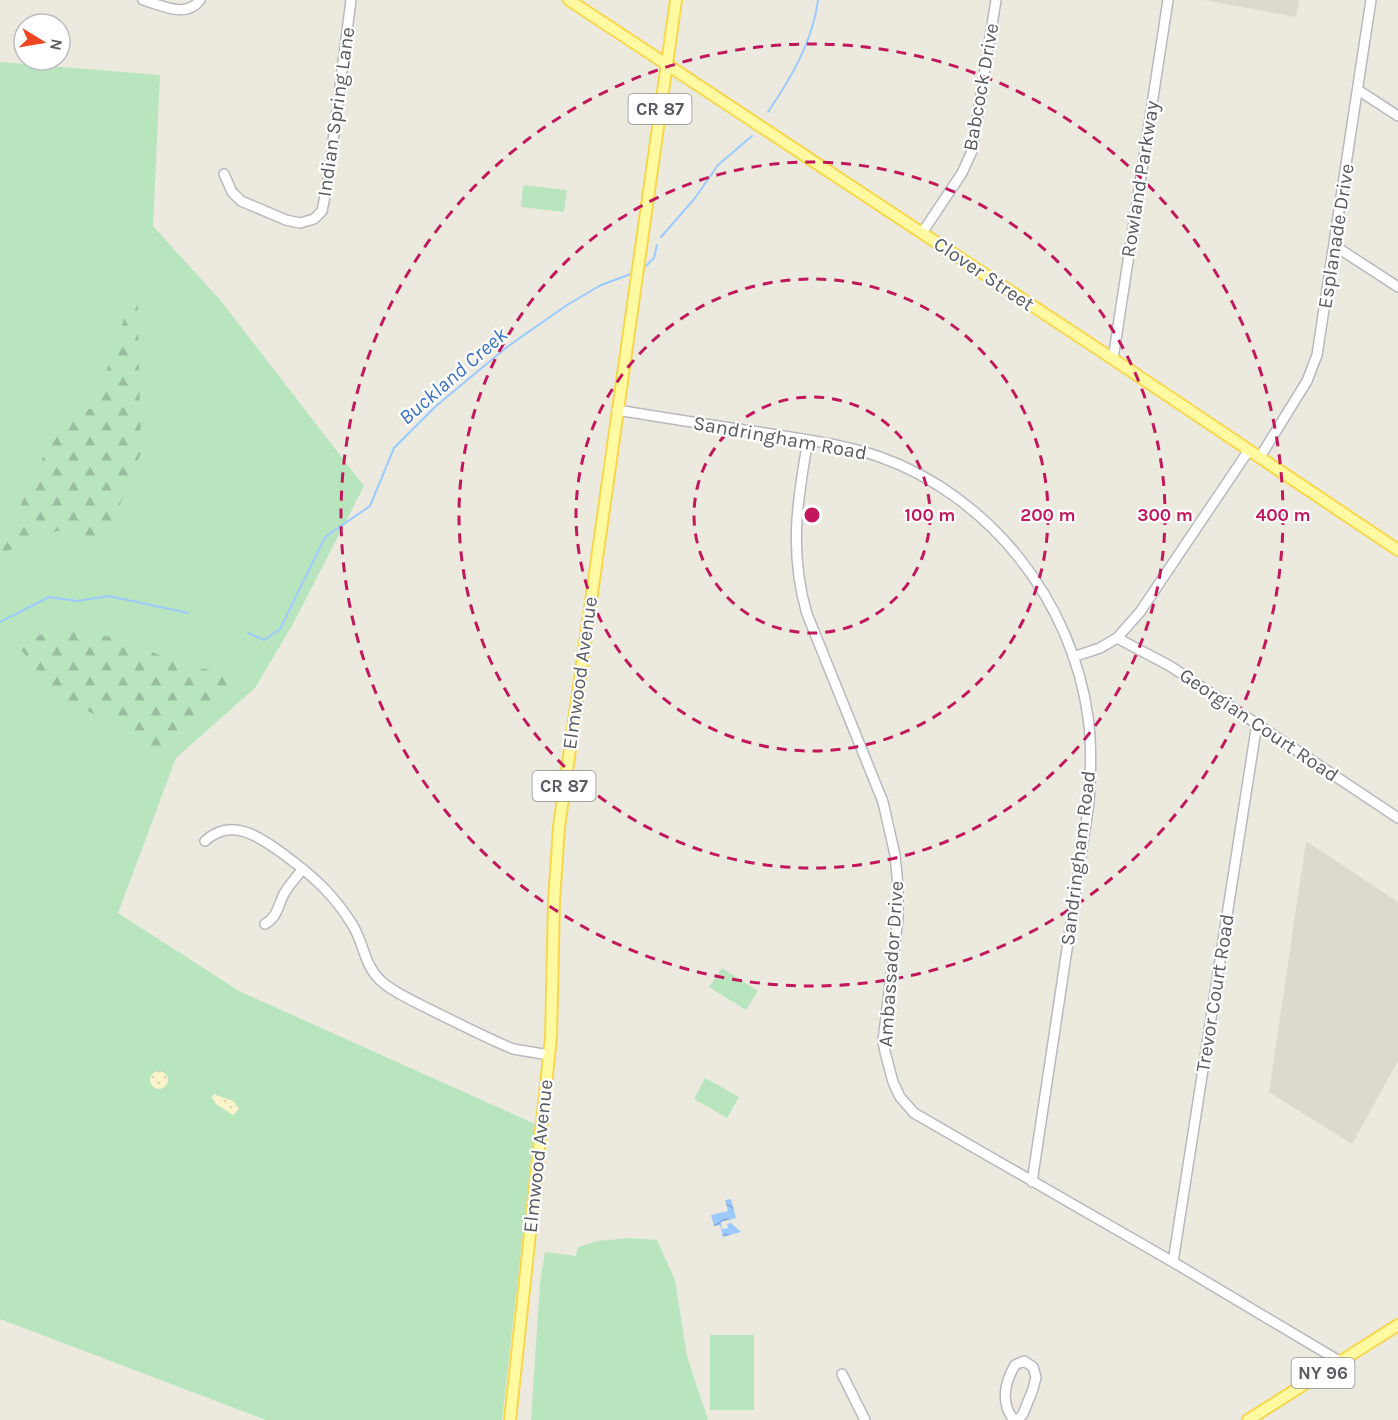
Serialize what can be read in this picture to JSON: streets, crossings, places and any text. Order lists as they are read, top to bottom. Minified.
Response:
{"streets":{"main road":["CR 87","Clover Street","Elmwood Avenue","NY 96"],"street":["Babcock Drive","Indian Spring Lane","Rowland Parkway","Esplanade Drive","Sandringham Road","Georgian Court Road","Ambassador Drive","Trevor Court Road"]},"crossings":[["Babcock Drive","Clover Street"],["Rowland Parkway","Clover Street"],["Esplanade Drive","Clover Street"],["Clover Street","Elmwood Avenue"],["Sandringham Road","Elmwood Avenue"],["Sandringham Road","Ambassador Drive"],["Georgian Court Road","Trevor Court Road"],["Ambassador Drive","Trevor Court Road"],["Ambassador Drive","NY 96"]],"water":["Buckland Creek"],"north":"right","rings":["100 m","200 m","300 m","400 m"]}
